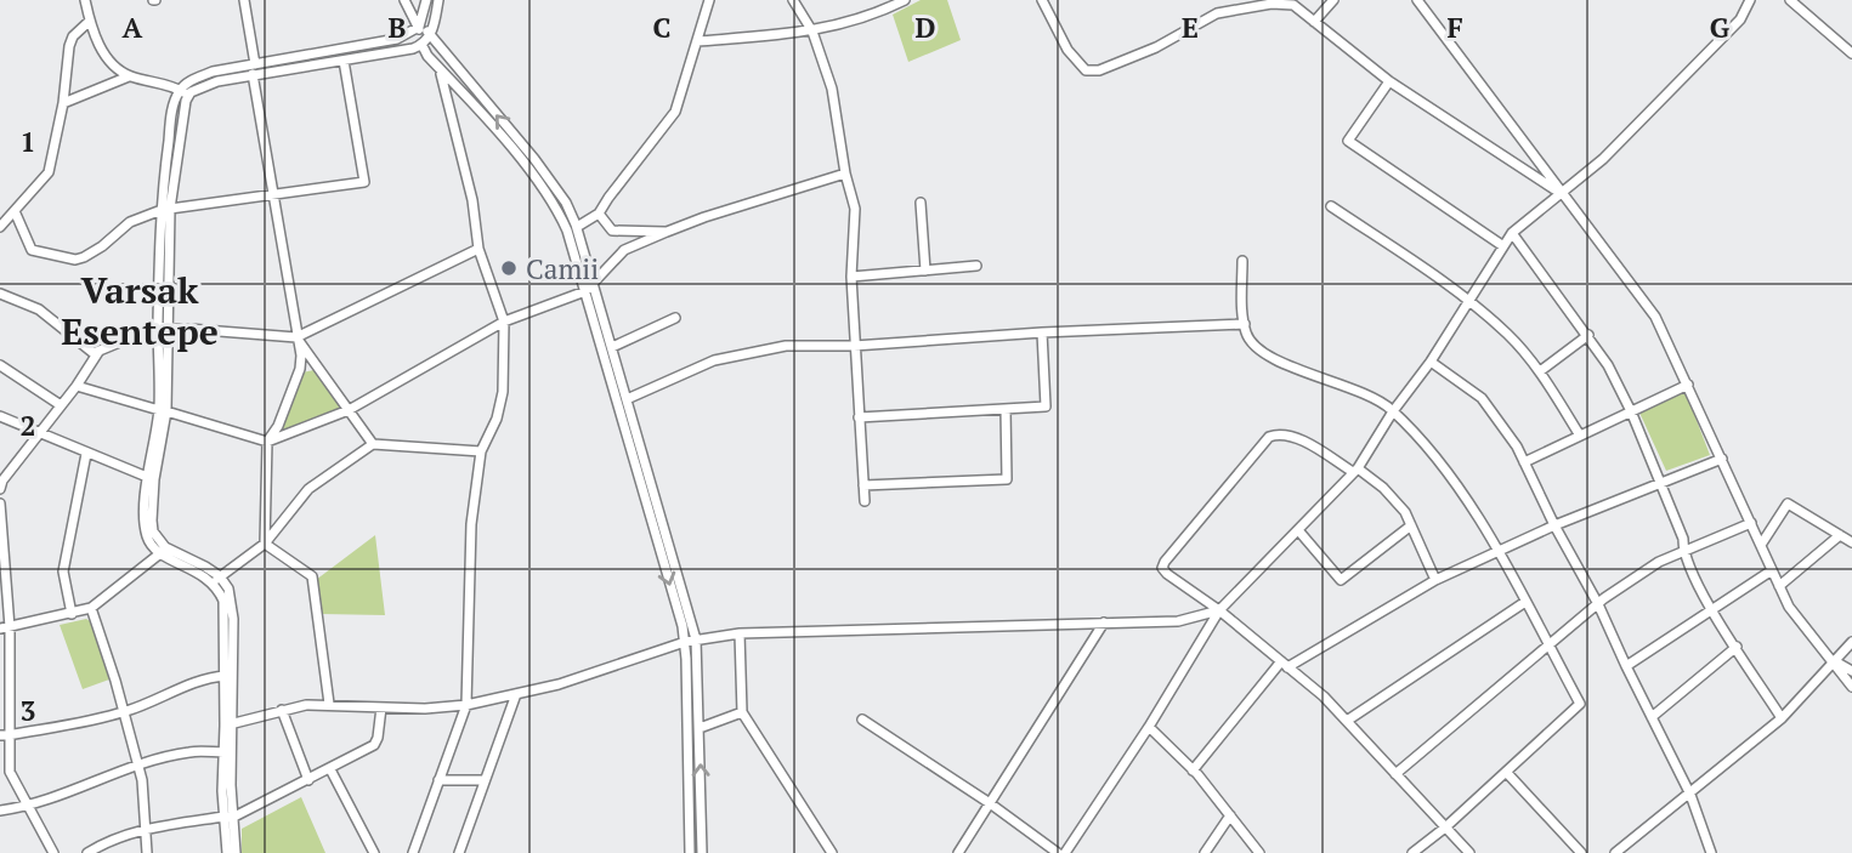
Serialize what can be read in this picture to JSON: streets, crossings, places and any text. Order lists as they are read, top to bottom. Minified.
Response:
{"districts":["Varsak Esentepe"],"places":["Camii"],"grid":{"columns":["A","B","C","D","E","F","G"],"rows":["1","2","3"]}}
